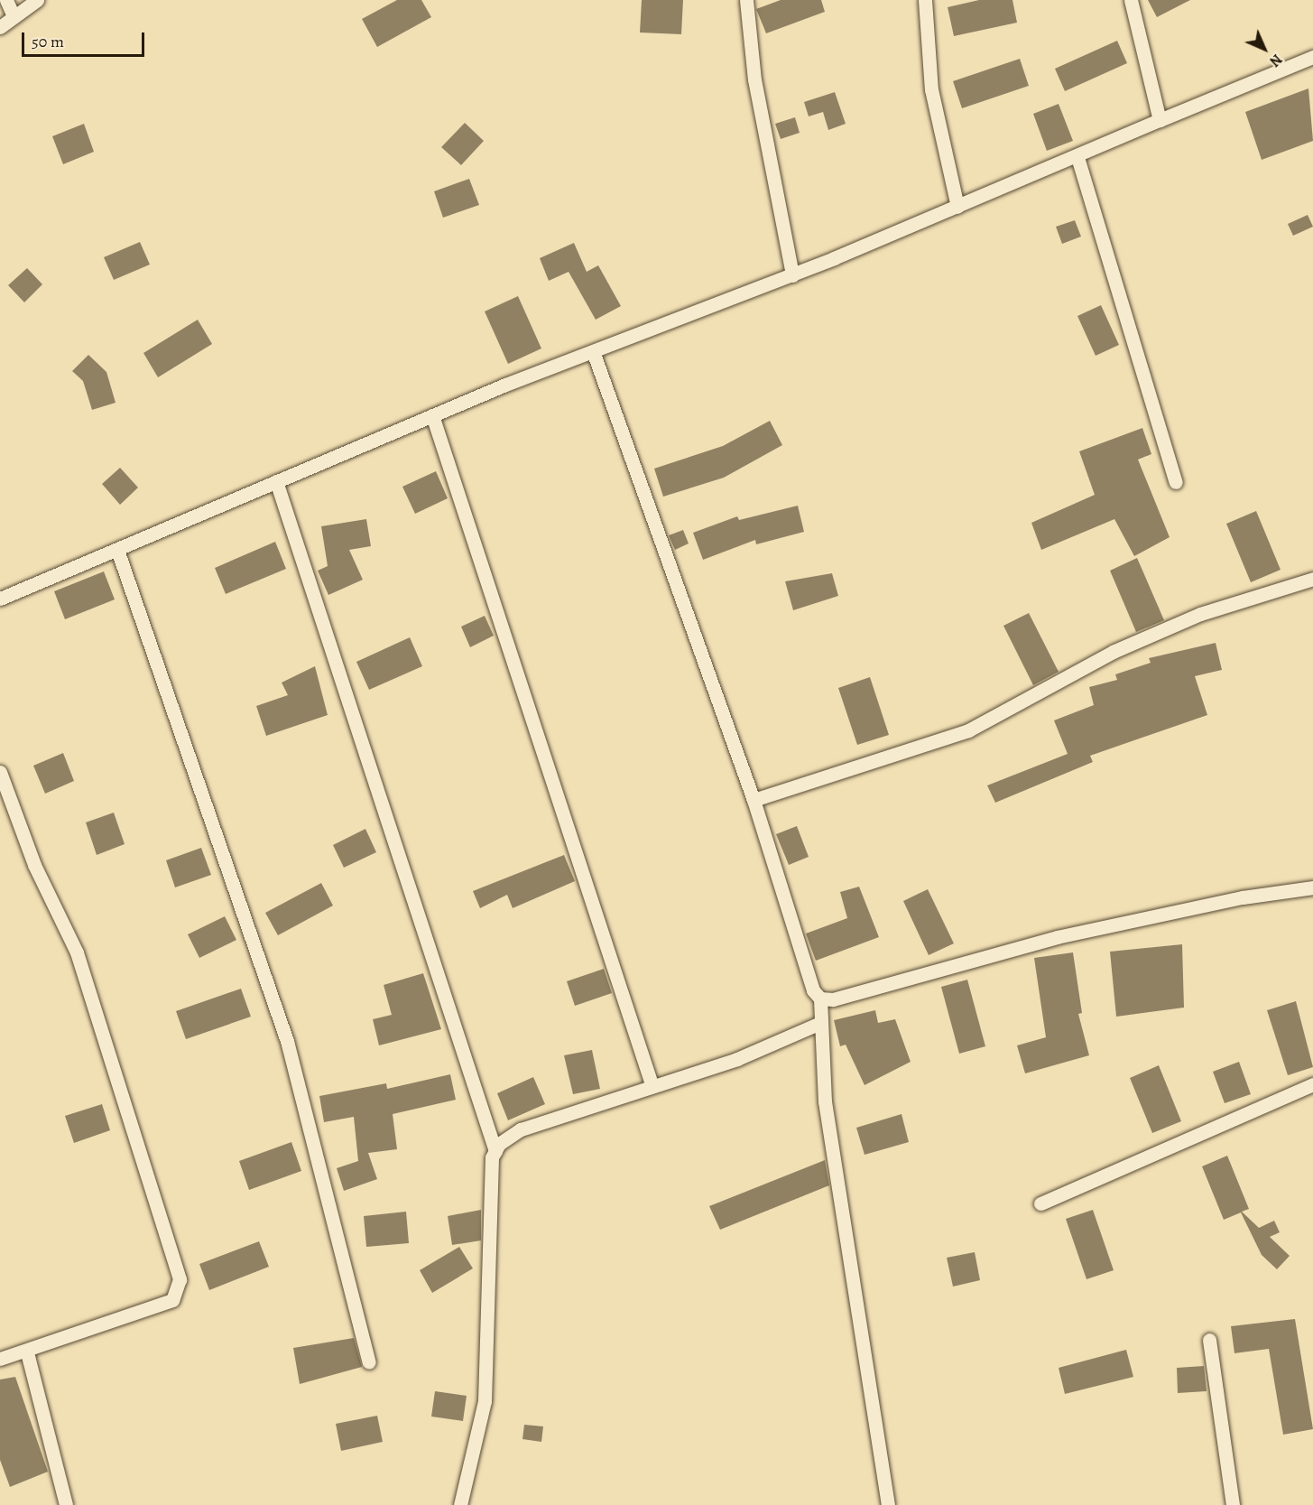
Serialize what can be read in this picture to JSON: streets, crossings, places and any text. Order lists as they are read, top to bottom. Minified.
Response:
{"scale_bar":"50 m","north":"bottom right"}
